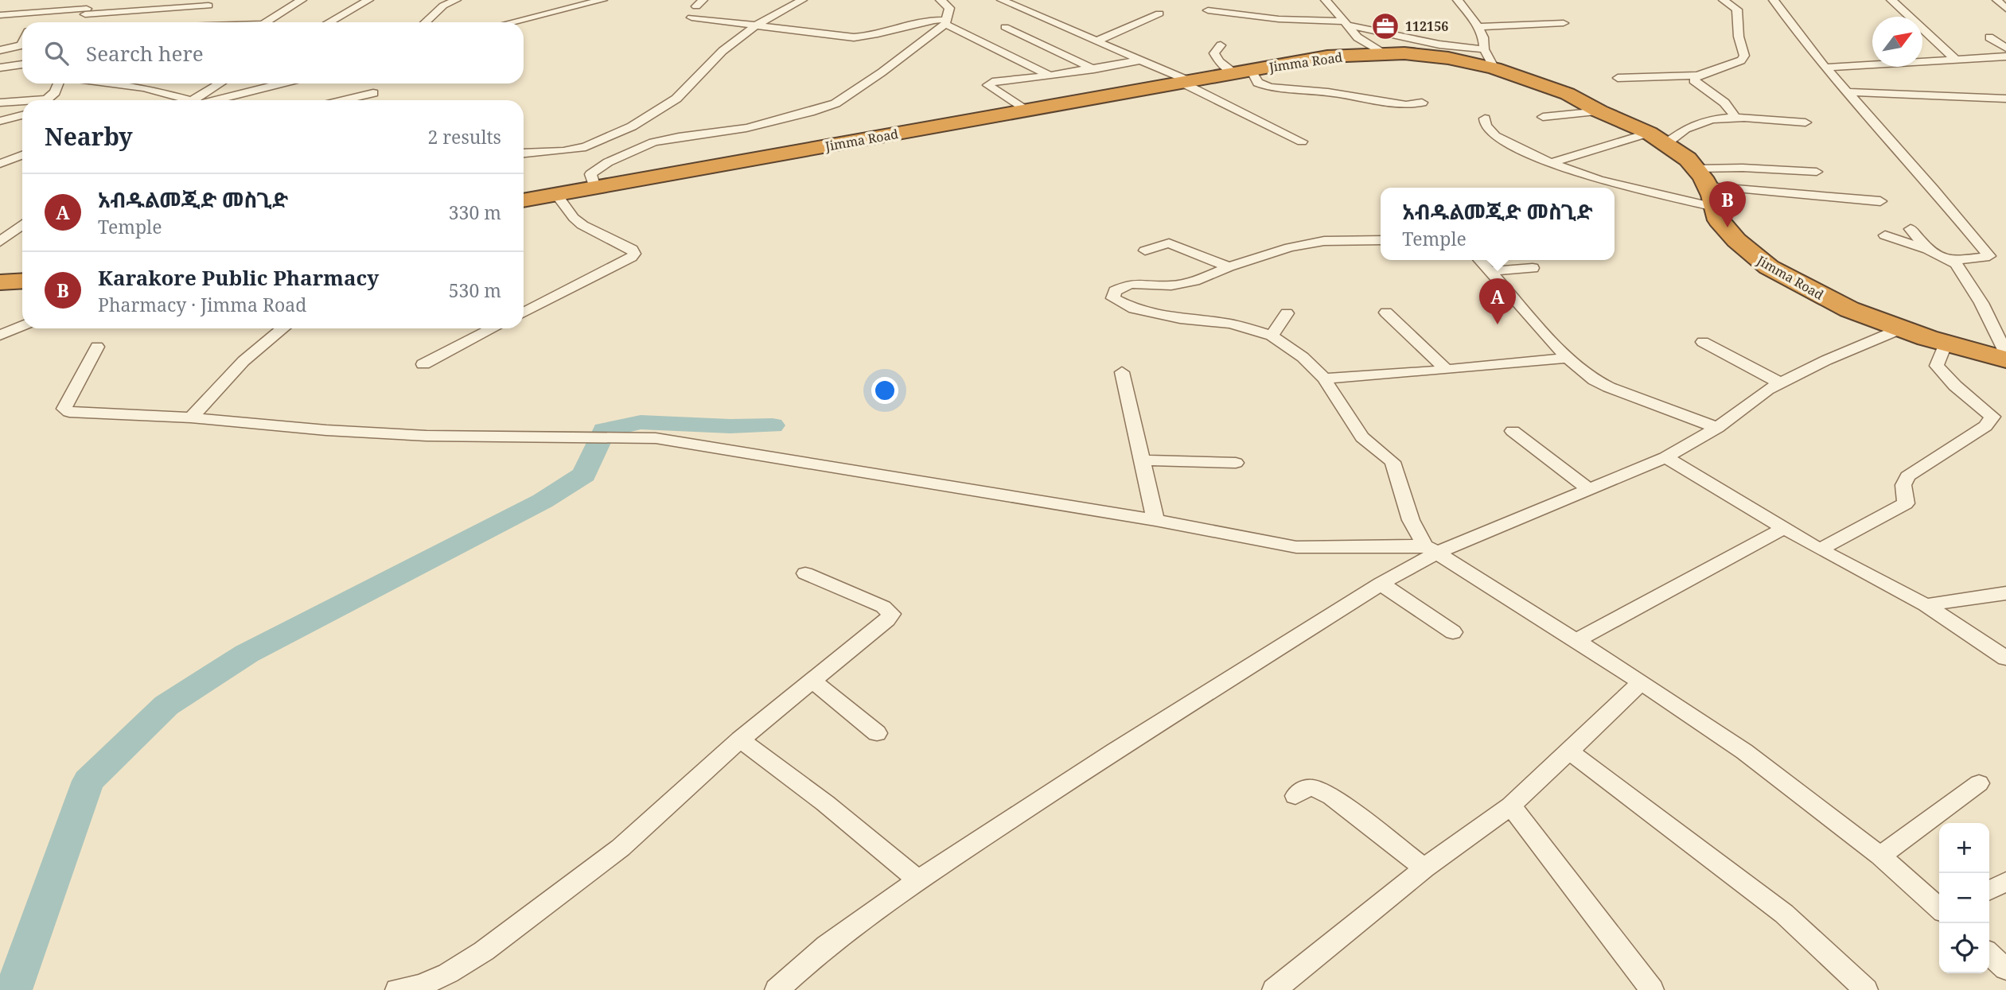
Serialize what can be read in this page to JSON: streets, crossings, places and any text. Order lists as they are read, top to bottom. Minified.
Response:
{"streets":{"highway":["Jimma Road"]},"places":{"office":["112156"]},"north":"top right","page":{"search":"Search here","heading":["Nearby","2 results"],"list":[{"mark":"A","name":"አብዱልመጂድ መስጊድ","note":"Temple","value":"330 m"},{"mark":"B","name":"Karakore Public Pharmacy","note":"Pharmacy · Jimma Road","value":"530 m"}],"pins":["B","A"],"popup":["አብዱልመጂድ መስጊድ","Temple"],"map_buttons":["+","−"]}}
